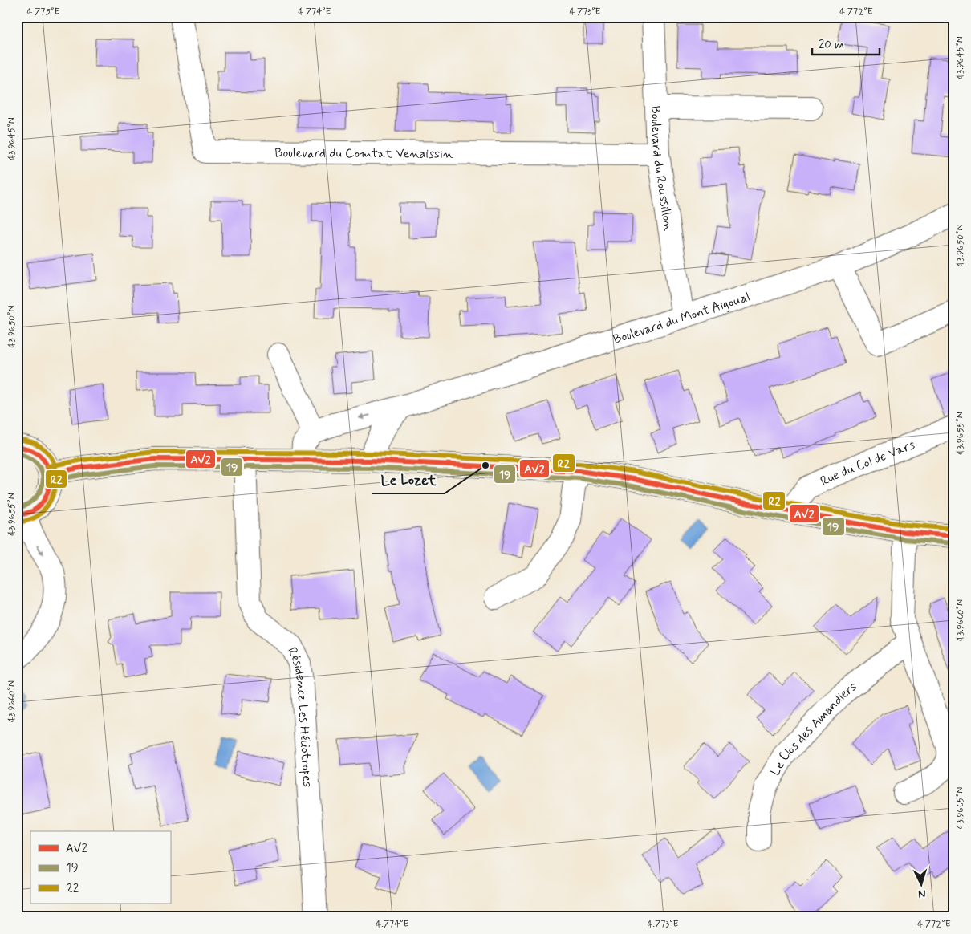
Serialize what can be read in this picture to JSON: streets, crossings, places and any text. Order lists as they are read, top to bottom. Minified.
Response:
{"streets":{"street":["Boulevard du Comtat Venaissin","Boulevard du Roussillon","Boulevard du Mont Aigoual","Rue du Col de Vars","Résidence Les Héliotropes","Le Clos des Amandiers"]},"crossings":[["Boulevard du Comtat Venaissin","Boulevard du Roussillon"],["Boulevard du Roussillon","Boulevard du Mont Aigoual"]],"places":["Le Lozet"],"lines":["transit line R2","transit line AV2","transit line 19"],"legend":["AV2","19","R2"],"scale_bar":"20 m","north":"bottom","coordinates":["4.775°E","4.774°E","4.773°E","4.772°E","43.9645°N","43.9650°N","43.9655°N","43.9660°N","43.9665°N"]}
